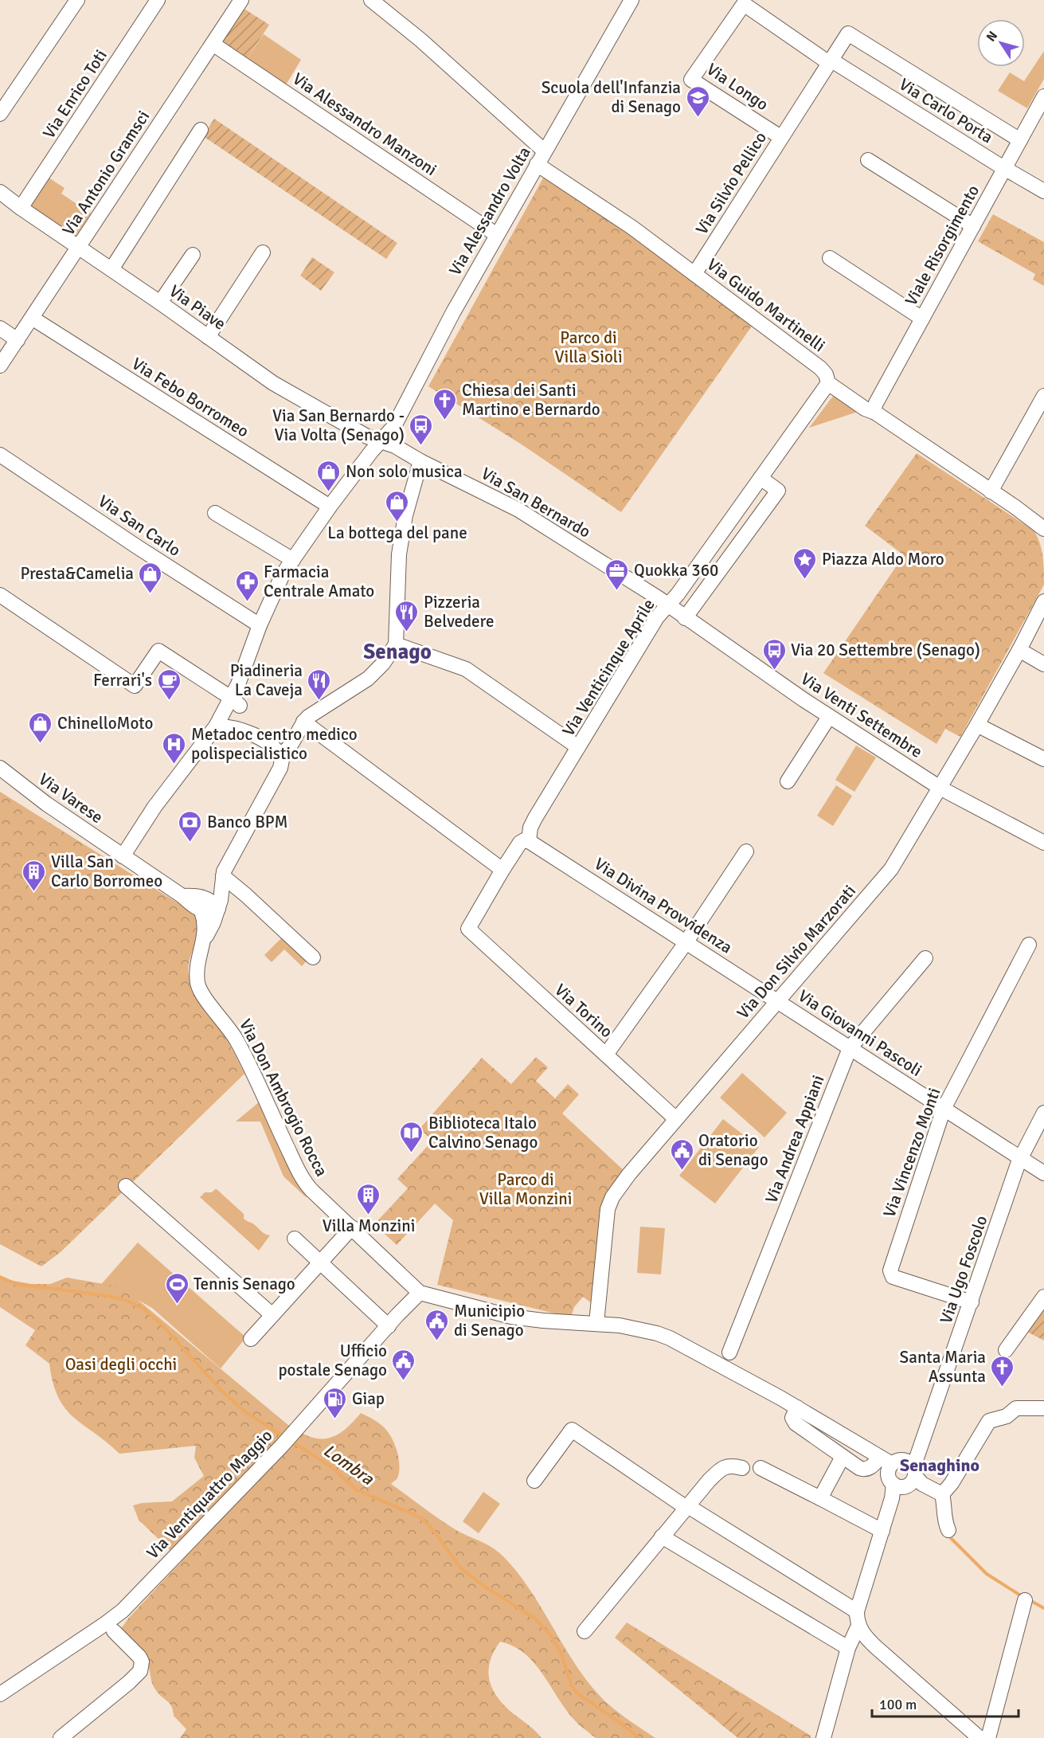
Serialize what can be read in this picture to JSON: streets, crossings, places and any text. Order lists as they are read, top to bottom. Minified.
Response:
{"streets":{"street":["Via Longo","Via Enrico Toti","Via Carlo Porta","Via Alessandro Manzoni","Via Antonio Gramsci","Via Silvio Pellico","Via Alessandro Volta","Viale Risorgimento","Via Guido Martinelli","Via Piave","Via Febo Borromeo","Via San Bernardo","Via San Carlo","Via Venticinque Aprile","Via Venti Settembre","Via Varese","Via Divina Provvidenza","Via Don Silvio Marzorati","Via Torino","Via Giovanni Pascoli","Via Don Ambrogio Rocca","Via Andrea Appiani","Via Vincenzo Monti","Via Ugo Foscolo","Via Ventiquattro Maggio"]},"crossings":[["Via Longo","Via Carlo Porta"],["Via Longo","Via Silvio Pellico"],["Via Enrico Toti","Via Piave"],["Via Carlo Porta","Via Silvio Pellico"],["Via Carlo Porta","Viale Risorgimento"],["Via Alessandro Manzoni","Via Antonio Gramsci"],["Via Alessandro Manzoni","Via Alessandro Volta"],["Via Antonio Gramsci","Via Piave"],["Via Antonio Gramsci","Via Febo Borromeo"],["Via Silvio Pellico","Viale Risorgimento"],["Via Silvio Pellico","Via Guido Martinelli"],["Via Alessandro Volta","Via Guido Martinelli"],["Via Alessandro Volta","Via Piave"],["Via Alessandro Volta","Via Febo Borromeo"],["Via Alessandro Volta","Via San Bernardo"],["Via Alessandro Volta","Via San Carlo"],["Via Alessandro Volta","Via Varese"],["Viale Risorgimento","Via Guido Martinelli"],["Via Guido Martinelli","Via Venticinque Aprile"],["Via Piave","Via San Bernardo"],["Via San Bernardo","Via Venticinque Aprile"],["Via San Bernardo","Via Venti Settembre"],["Via Venticinque Aprile","Via Venti Settembre"],["Via Venticinque Aprile","Via Divina Provvidenza"],["Via Venti Settembre","Via Don Silvio Marzorati"],["Via Divina Provvidenza","Via Don Silvio Marzorati"],["Via Divina Provvidenza","Via Giovanni Pascoli"],["Via Don Silvio Marzorati","Via Torino"],["Via Don Silvio Marzorati","Via Giovanni Pascoli"],["Via Giovanni Pascoli","Via Andrea Appiani"],["Via Giovanni Pascoli","Via Vincenzo Monti"],["Via Giovanni Pascoli","Via Ugo Foscolo"],["Via Don Ambrogio Rocca","Via Ventiquattro Maggio"],["Via Vincenzo Monti","Via Ugo Foscolo"]],"districts":["Senago","Senaghino"],"water":["Lombra"],"parks":["Parco di Villa Sioli","Parco di Villa Monzini","Oasi degli occhi"],"places":{"school or university":["Scuola dell'Infanzia di Senago"],"church":["Chiesa dei Santi Martino e Bernardo","Santa Maria Assunta"],"bus stop":["Via San Bernardo - Via Volta (Senago)","Via 20 Settembre (Senago)"],"shop":["Non solo musica","La bottega del pane","Presta&Camelia","ChinelloMoto"],"place":["Piazza Aldo Moro"],"office":["Quokka 360"],"pharmacy":["Farmacia Centrale Amato"],"restaurant":["Pizzeria Belvedere","Piadineria La Caveja"],"cafe":["Ferrari's"],"hospital":["Metadoc centro medico polispecialistico"],"bank":["Banco BPM"],"building":["Villa San Carlo Borromeo","Villa Monzini"],"library":["Biblioteca Italo Calvino Senago"],"public building":["Oratorio di Senago","Municipio di Senago","Ufficio postale Senago"],"sports":["Tennis Senago"],"fuel station":["Giap"]},"scale_bar":"100 m","north":"top left"}
